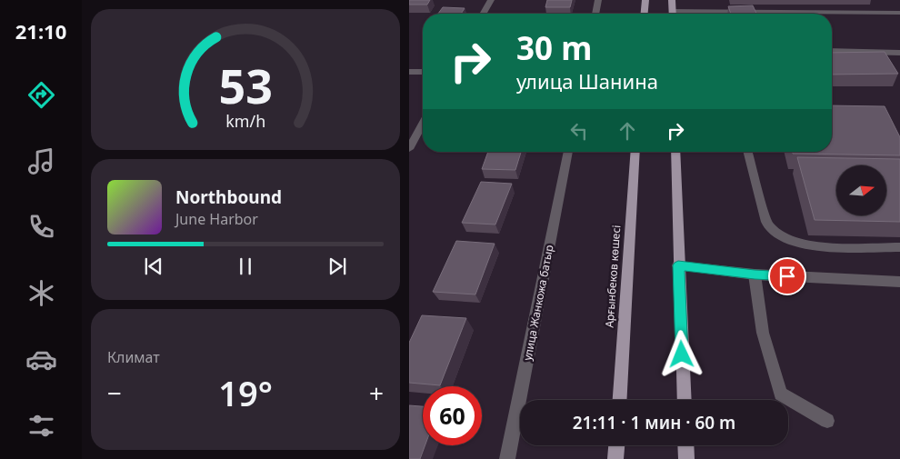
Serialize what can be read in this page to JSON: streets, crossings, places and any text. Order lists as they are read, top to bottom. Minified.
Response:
{"streets":{"main road":["Арғынбеков көшесі"],"street":["улица Жанкожа батыр"]},"north":"right","page":{"tabs":"21:10","turn":["30 m","улица Шанина"],"song":["Northbound","June Harbor"],"tile":"Климат","heat":["−","19°","+"],"limit":"60","trip":"21:11 · 1 мин · 60 m","gauge":["53","km/h"]}}
